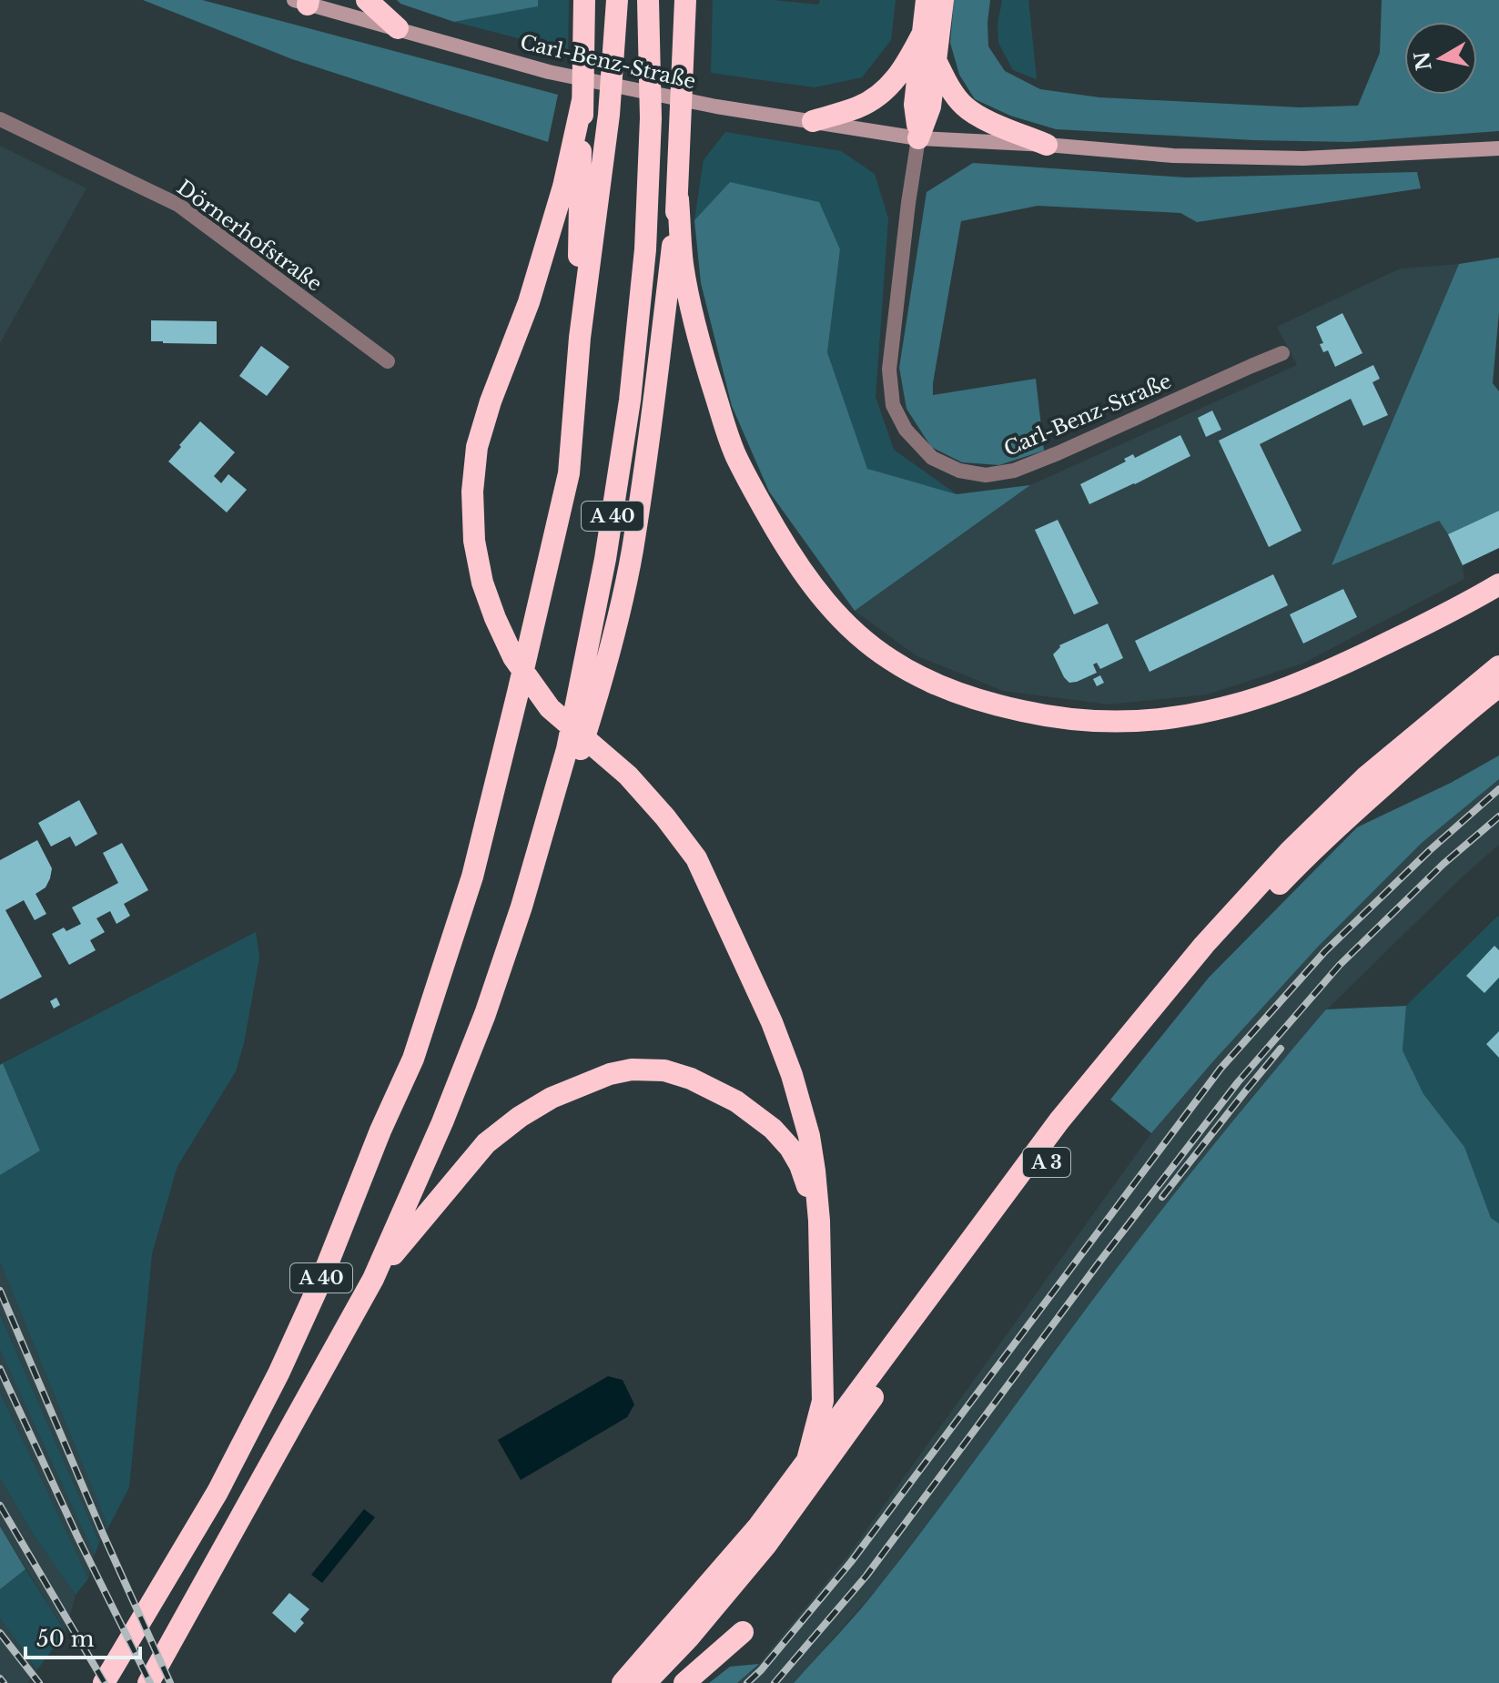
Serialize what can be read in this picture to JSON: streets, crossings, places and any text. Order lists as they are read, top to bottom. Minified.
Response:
{"streets":{"highway":["A 40","A 3"],"main road":["Carl-Benz-Straße"],"street":["Dörnerhofstraße"]},"scale_bar":"50 m","north":"left"}
